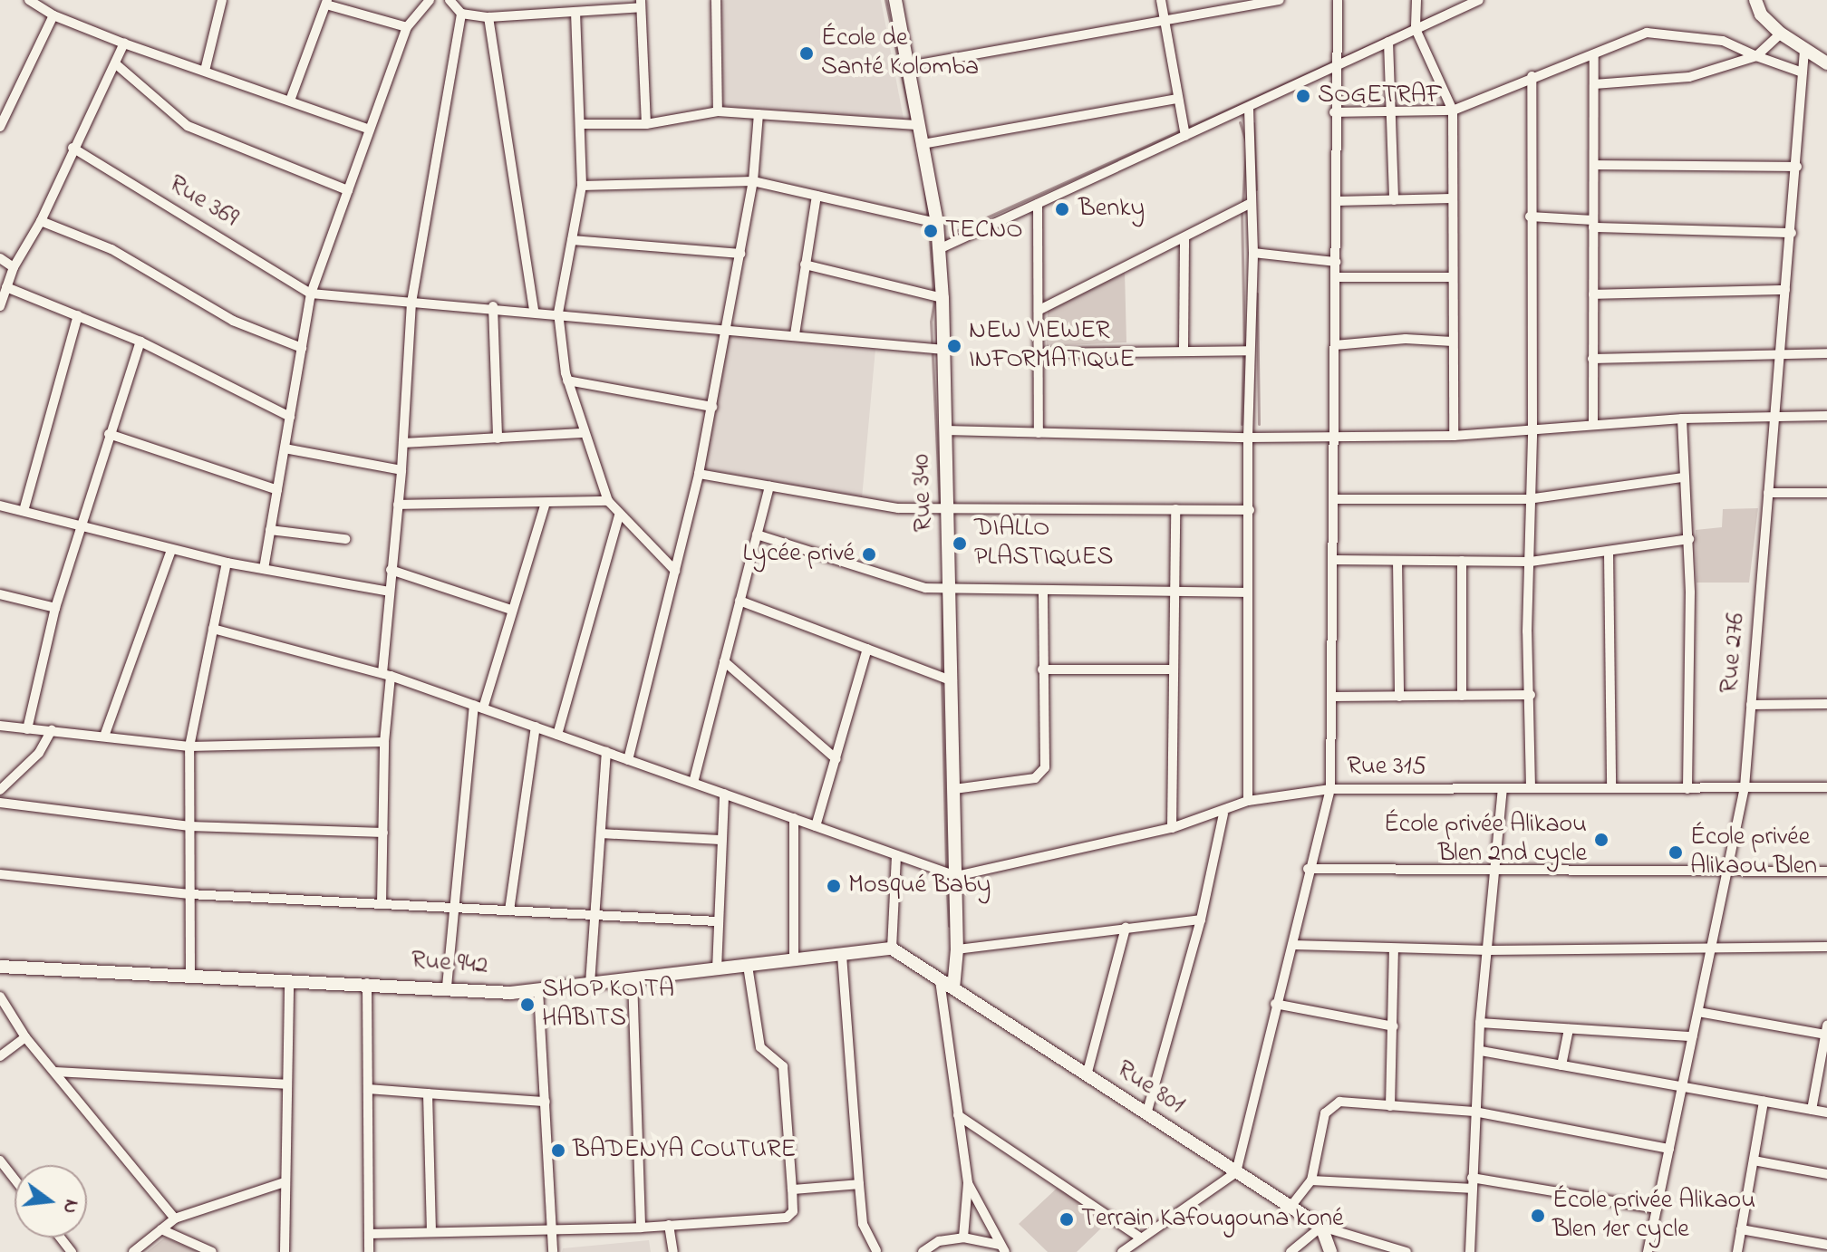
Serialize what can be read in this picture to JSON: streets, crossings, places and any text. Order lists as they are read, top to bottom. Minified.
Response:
{"streets":{"street":["Rue 369","Rue 340","Rue 276","Rue 315","Rue 942","Rue 801"]},"crossings":[["Rue 340","Rue 315"],["Rue 340","Rue 801"],["Rue 276","Rue 315"],["Rue 942","Rue 801"]],"places":["École de Santé Kolomba","SOGETRAF","Benky","TECNO","NEW VIEWER INFORMATIQUE","DIALLO PLASTIQUES","Lycée privé","École privée Alikaou Blen 2nd cycle","École privée Alikaou Blen","Mosqué Baby","SHOP KOITA HABITS","BADENYA COUTURE","École privée Alikaou Blen 1er cycle","Terrain Kafougouna koné"],"north":"right"}
